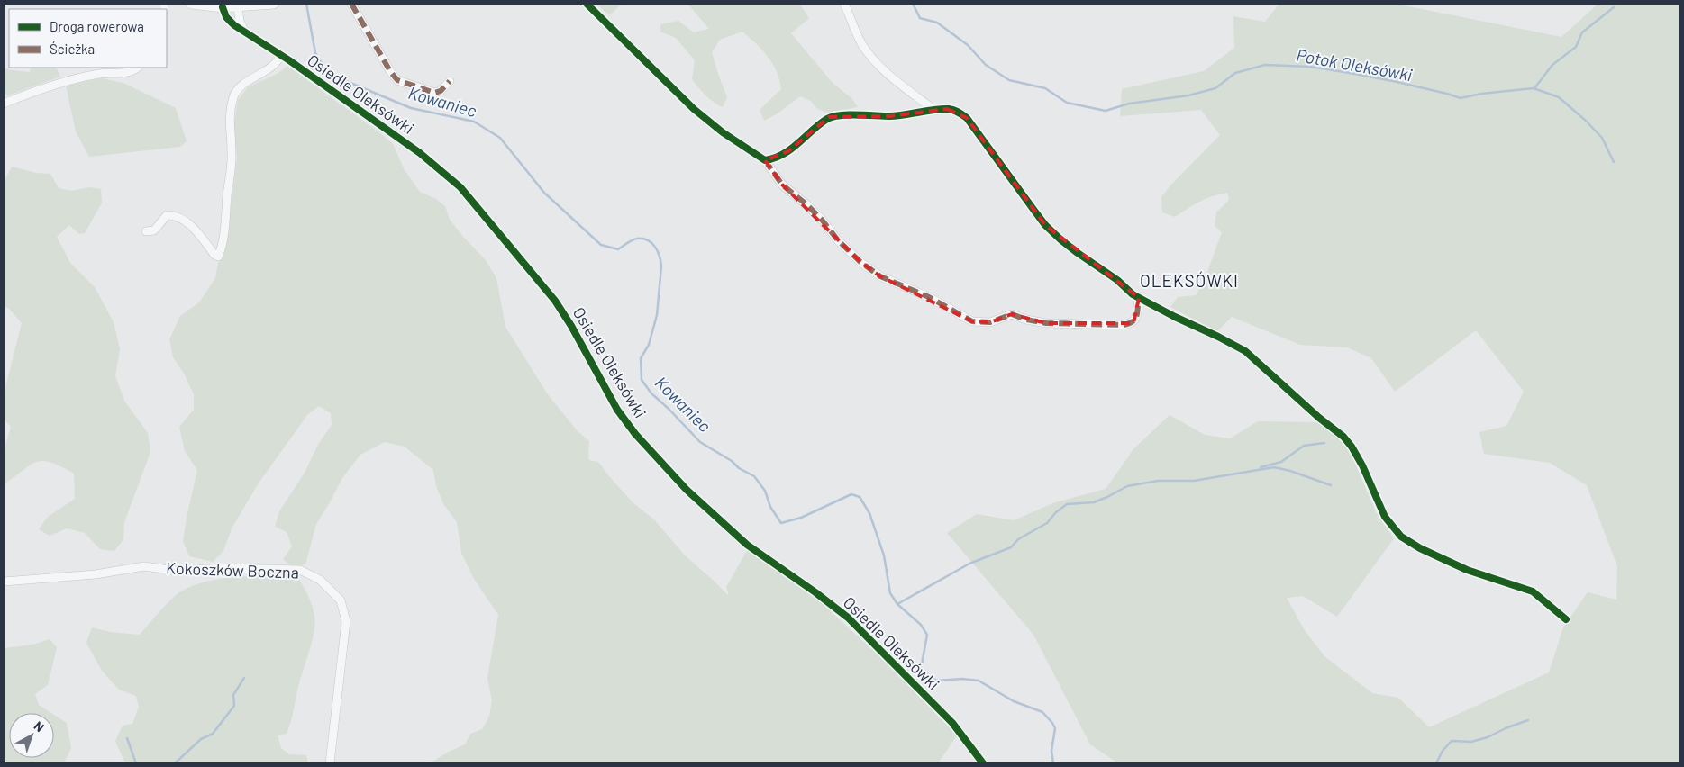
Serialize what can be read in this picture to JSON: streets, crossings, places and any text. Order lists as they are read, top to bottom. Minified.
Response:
{"streets":{"street":["Osiedle Oleksówki","Kokoszków Boczna"]},"districts":["OLEKSÓWKI"],"water":["Potok Oleksówki","Kowaniec"],"legend":["Droga rowerowa","Ścieżka"],"north":"top right"}
